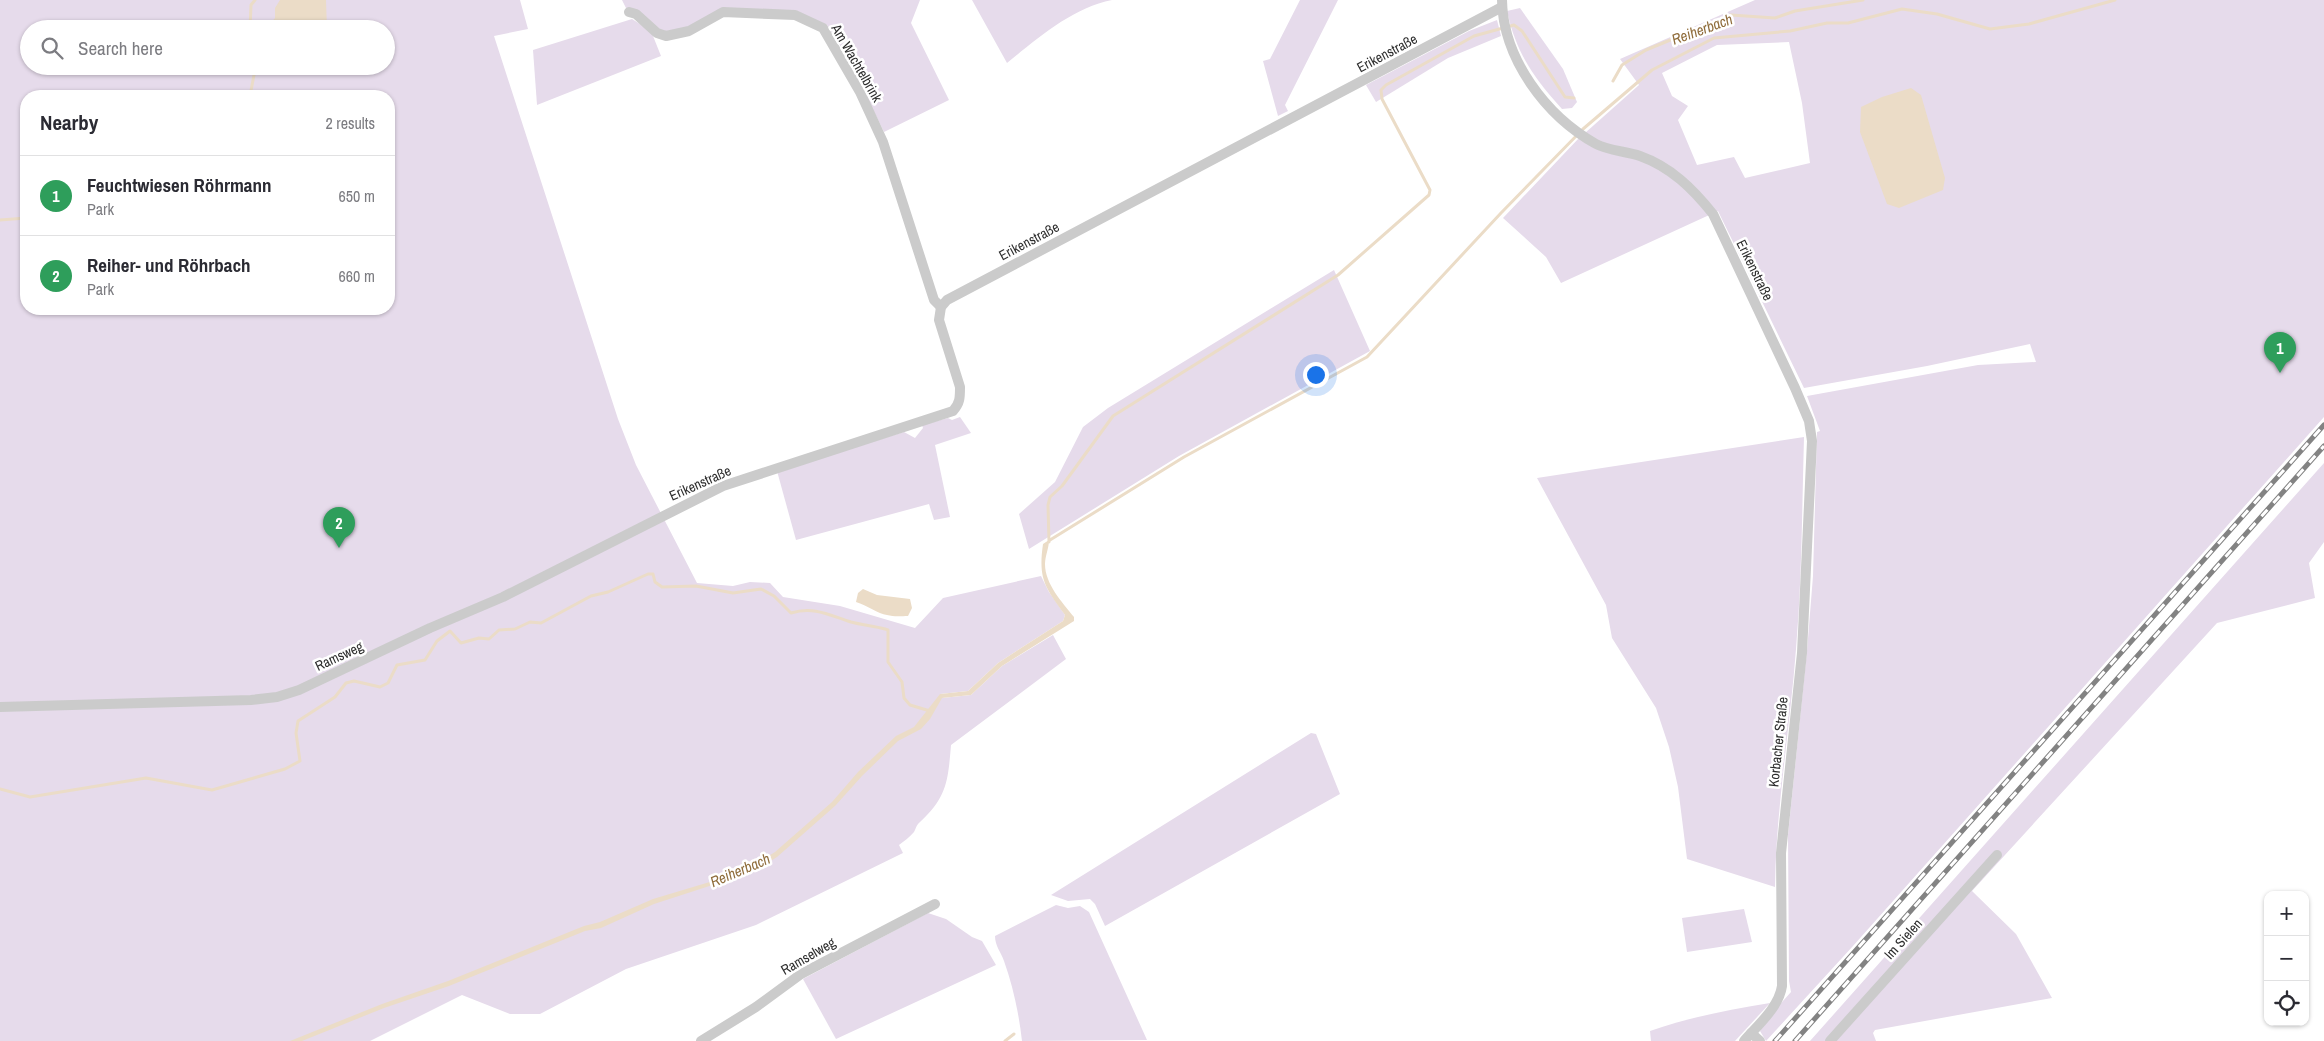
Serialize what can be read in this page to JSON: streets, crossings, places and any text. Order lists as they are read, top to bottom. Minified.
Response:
{"streets":{"street":["Erikenstraße","Am Wachtelbrink","Ramsweg","Korbacher Straße","Im Sielen","Ramselweg"]},"crossings":[["Erikenstraße","Am Wachtelbrink"],["Erikenstraße","Ramsweg"],["Erikenstraße","Korbacher Straße"]],"water":["Reiherbach"],"page":{"search":"Search here","heading":["Nearby","2 results"],"list":[{"mark":"1","name":"Feuchtwiesen Röhrmann","note":"Park","value":"650 m"},{"mark":"2","name":"Reiher- und Röhrbach","note":"Park","value":"660 m"}],"pins":["1","2"],"map_buttons":["+","−"]}}
